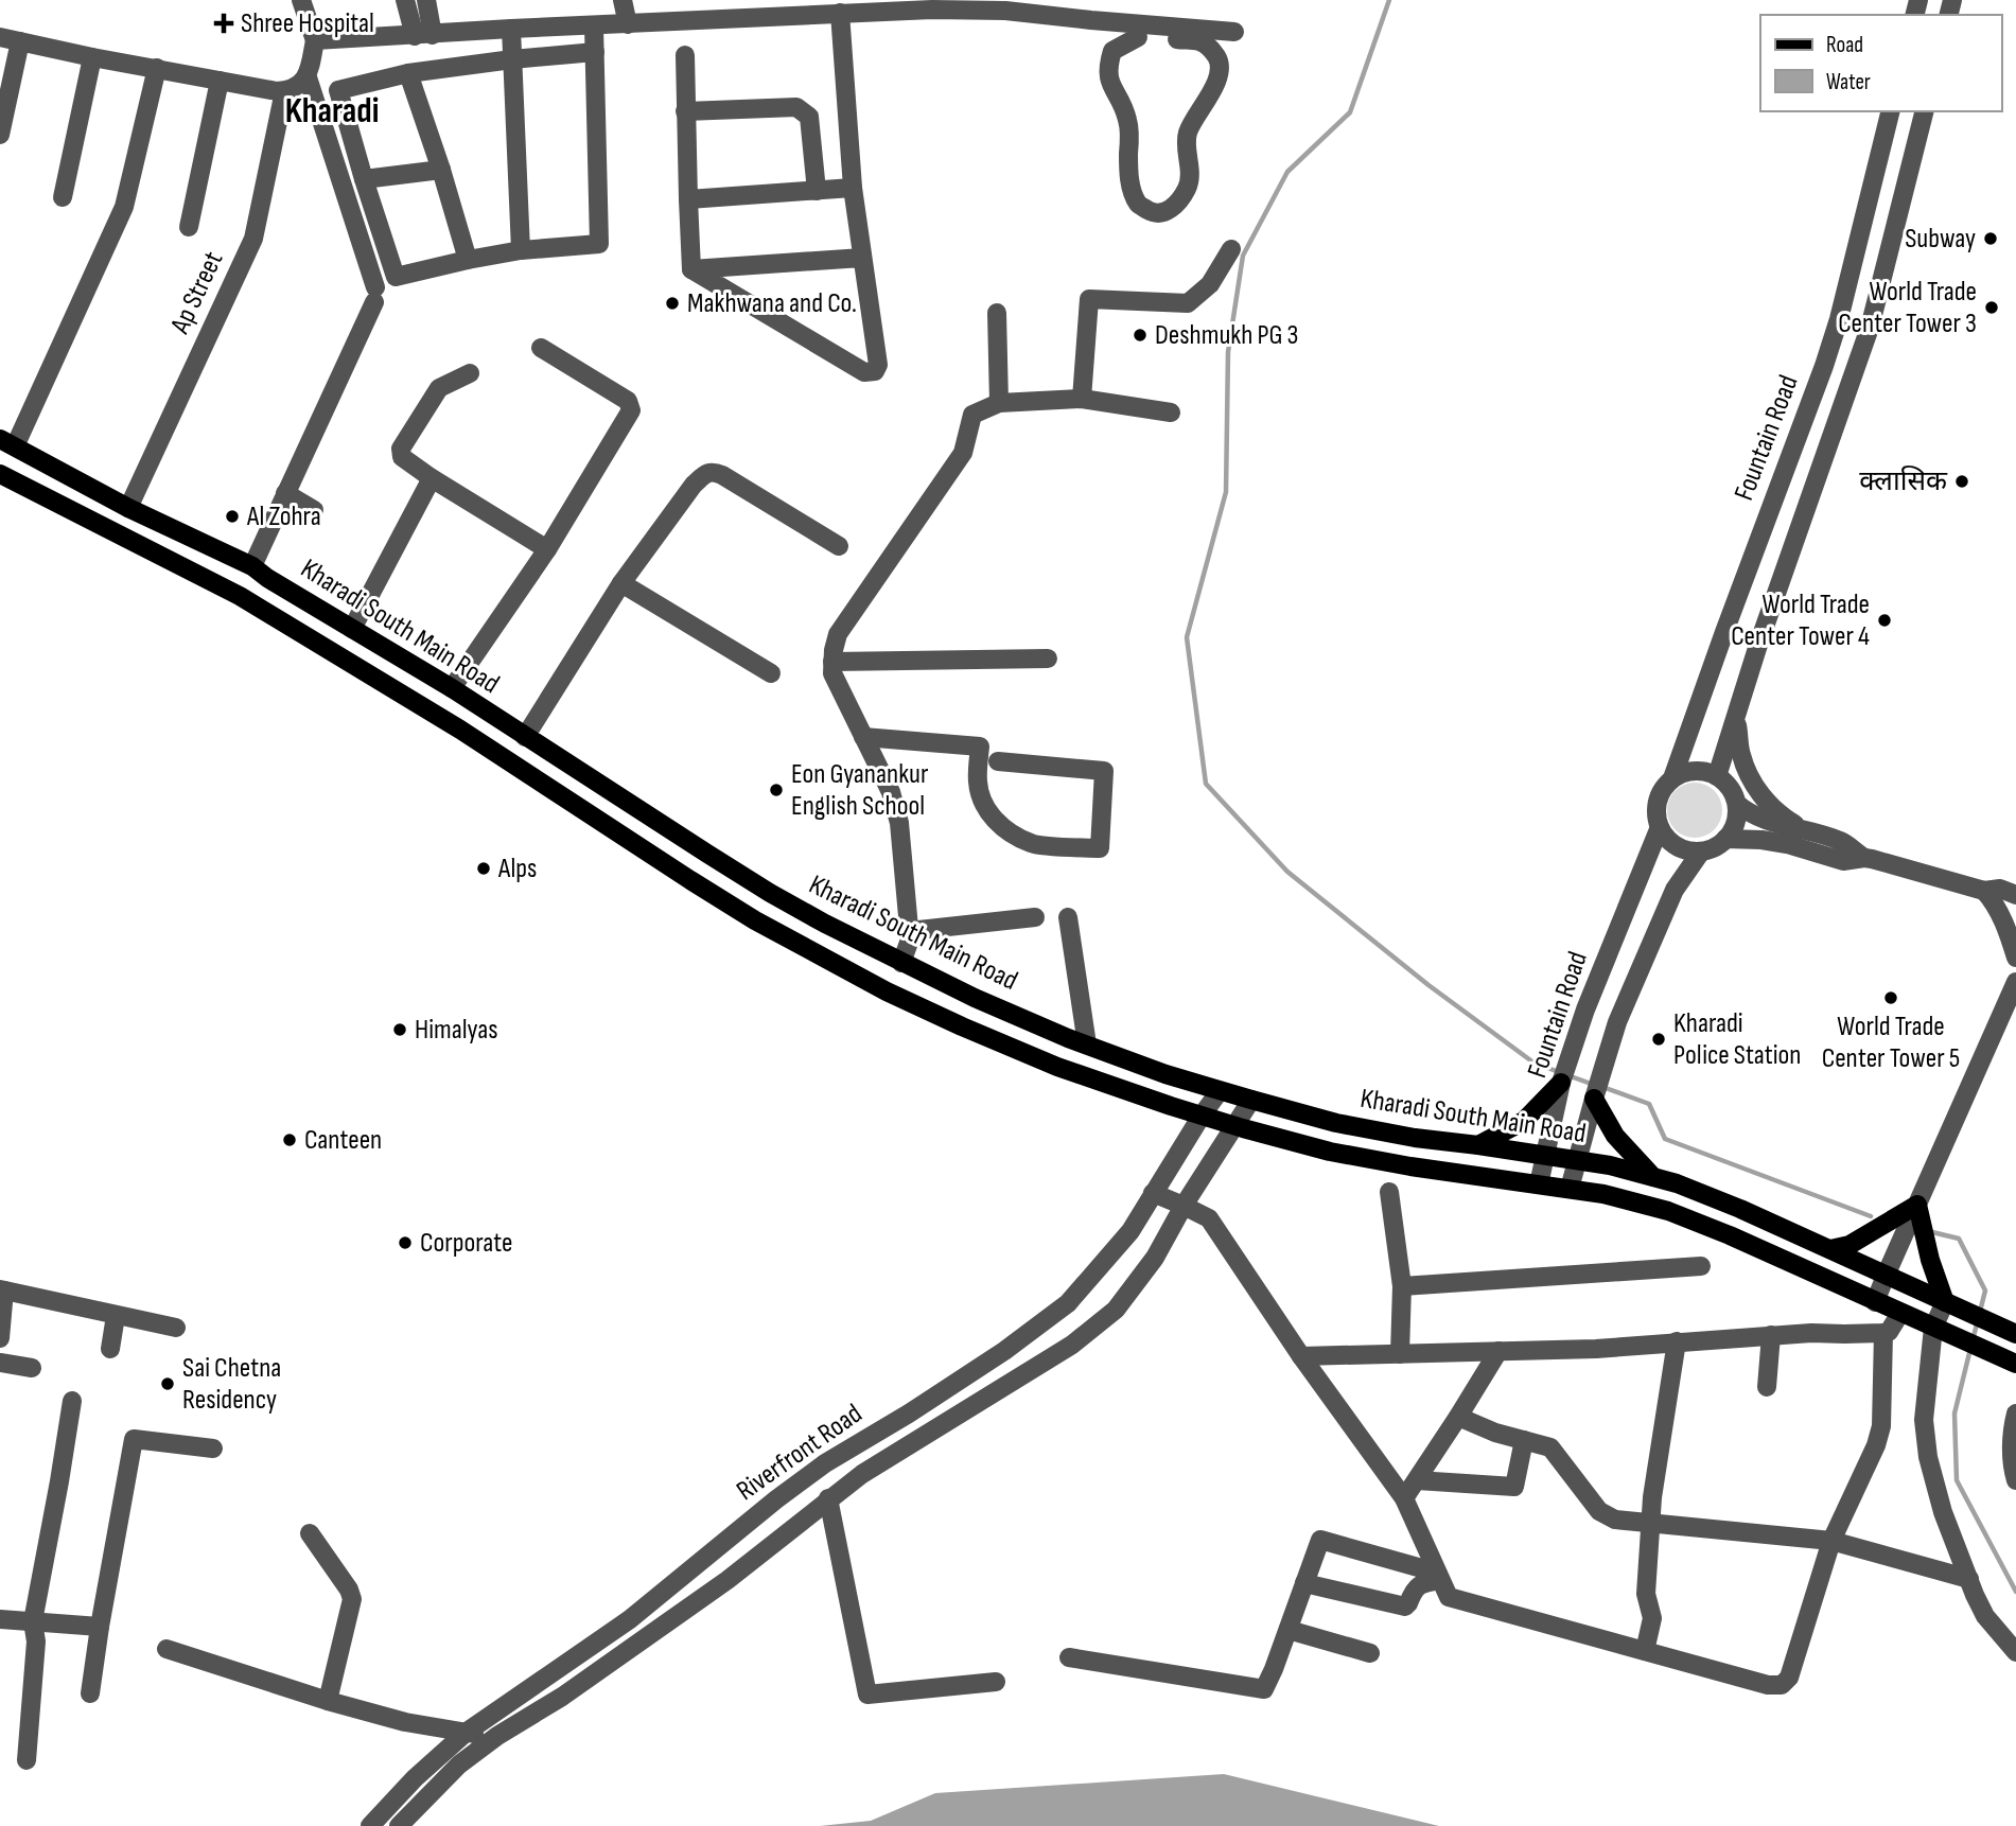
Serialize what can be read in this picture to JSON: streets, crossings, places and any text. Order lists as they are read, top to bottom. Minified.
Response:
{"streets":{"main road":["Kharadi South Main Road"],"street":["Ap Street","Fountain Road","Riverfront Road"]},"crossings":[["Ap Street","Kharadi South Main Road"],["Fountain Road","Kharadi South Main Road"],["Kharadi South Main Road","Riverfront Road"]],"districts":["Kharadi"],"places":{"health":["Shree Hospital"],"other":["Subway","Makhwana and Co.","World Trade Center Tower 3","Deshmukh PG 3","क्लासिक","Al Zohra","World Trade Center Tower 4","Eon Gyanankur English School","Alps","World Trade Center Tower 5","Himalyas","Kharadi Police Station","Canteen","Corporate","Sai Chetna Residency"]},"legend":["Road","Water"]}
